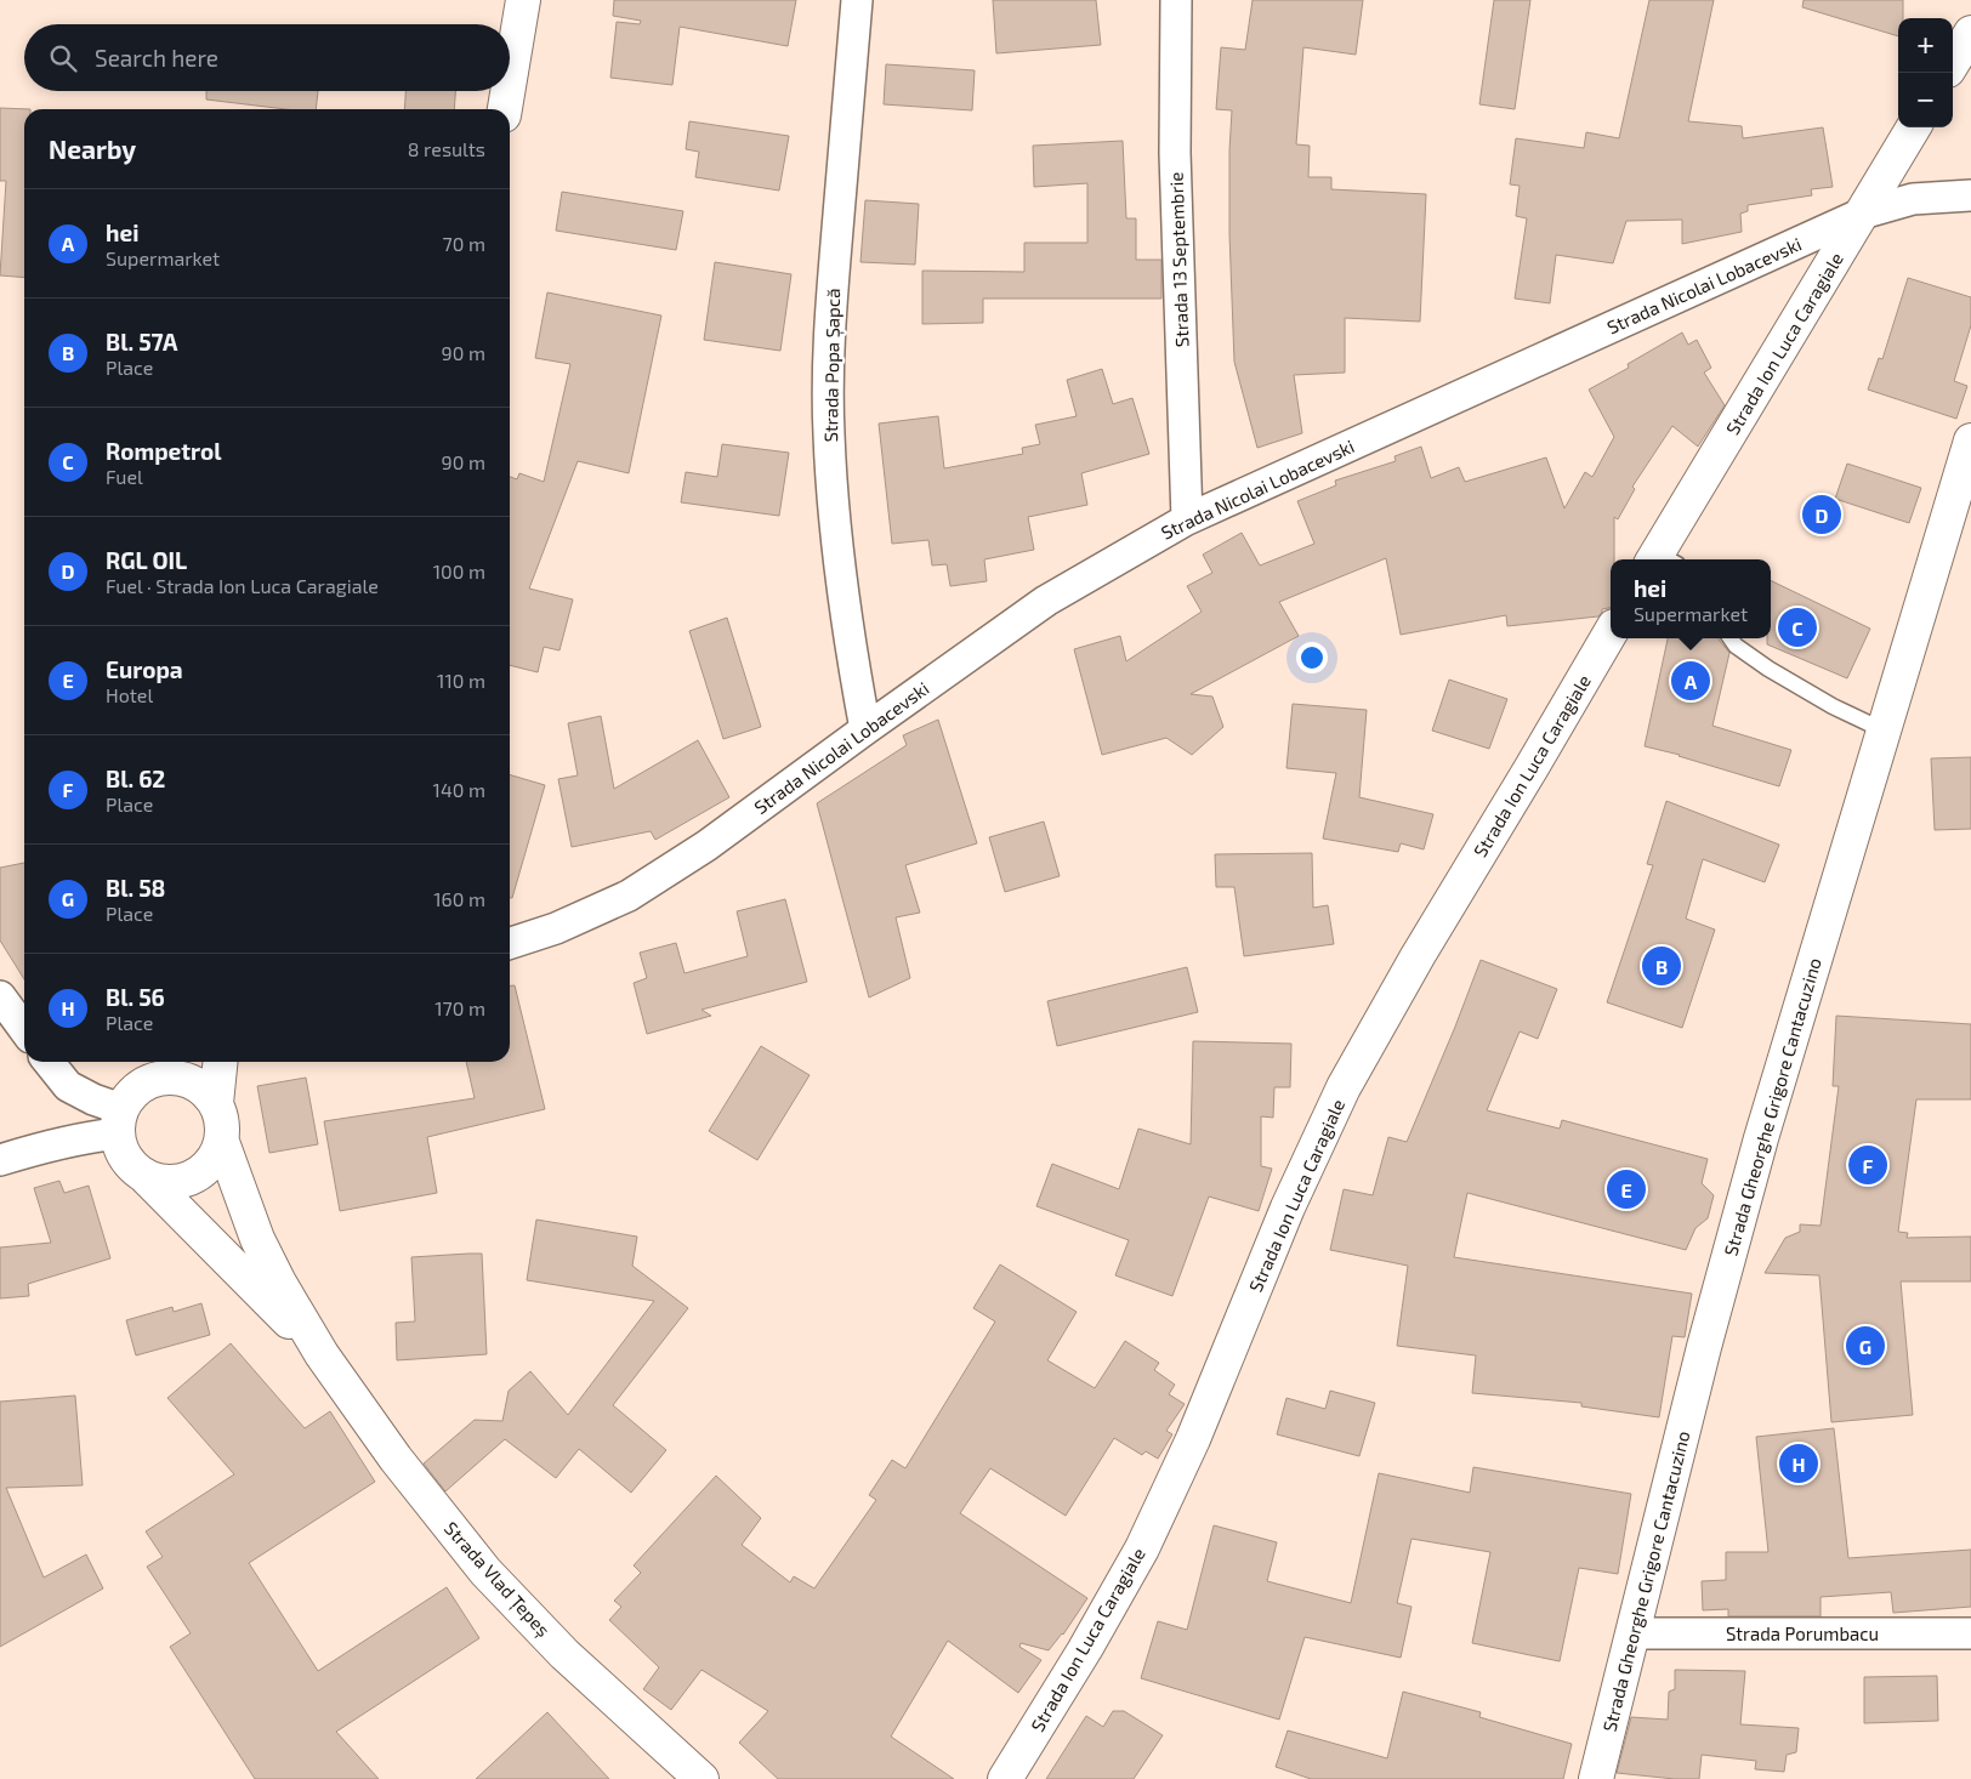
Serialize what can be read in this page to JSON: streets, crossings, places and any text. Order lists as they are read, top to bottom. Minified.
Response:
{"streets":{"main road":["Strada Ion Luca Caragiale","Strada Gheorghe Grigore Cantacuzino","Strada Vlad Țepeș"],"street":["Strada 13 Septembrie","Strada Nicolai Lobacevski","Strada Popa Șapcă","Strada Porumbacu"]},"crossings":[["Strada 13 Septembrie","Strada Nicolai Lobacevski"],["Strada Nicolai Lobacevski","Strada Ion Luca Caragiale"],["Strada Nicolai Lobacevski","Strada Popa Șapcă"],["Strada Gheorghe Grigore Cantacuzino","Strada Porumbacu"]],"page":{"map_buttons":["+","−"],"search":"Search here","heading":["Nearby","8 results"],"list":[{"mark":"A","name":"hei","note":"Supermarket","value":"70 m"},{"mark":"B","name":"Bl. 57A","note":"Place","value":"90 m"},{"mark":"C","name":"Rompetrol","note":"Fuel","value":"90 m"},{"mark":"D","name":"RGL OIL","note":"Fuel · Strada Ion Luca Caragiale","value":"100 m"},{"mark":"E","name":"Europa","note":"Hotel","value":"110 m"},{"mark":"F","name":"Bl. 62","note":"Place","value":"140 m"},{"mark":"G","name":"Bl. 58","note":"Place","value":"160 m"},{"mark":"H","name":"Bl. 56","note":"Place","value":"170 m"}],"pins":["D","C","A","B","F","E","G","H"],"popup":["hei","Supermarket"]}}
